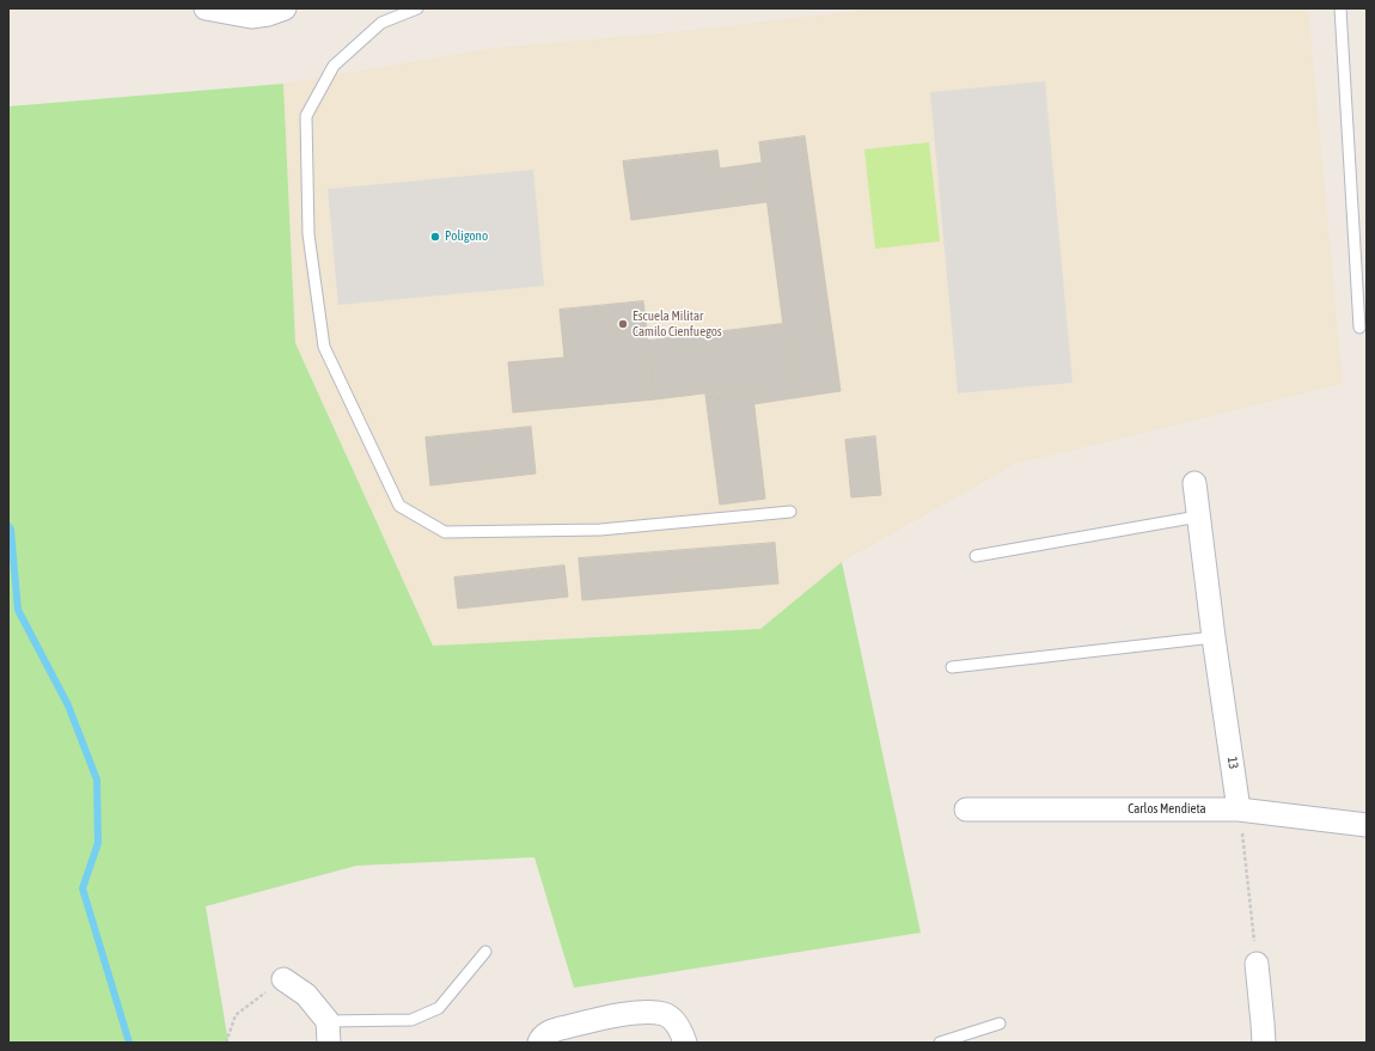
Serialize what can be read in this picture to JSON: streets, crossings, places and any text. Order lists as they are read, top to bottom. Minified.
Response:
{"streets":{"street":["13","Carlos Mendieta"]},"crossings":[["13","Carlos Mendieta"]],"places":["Poligono","Escuela Militar Camilo Cienfuegos"]}
